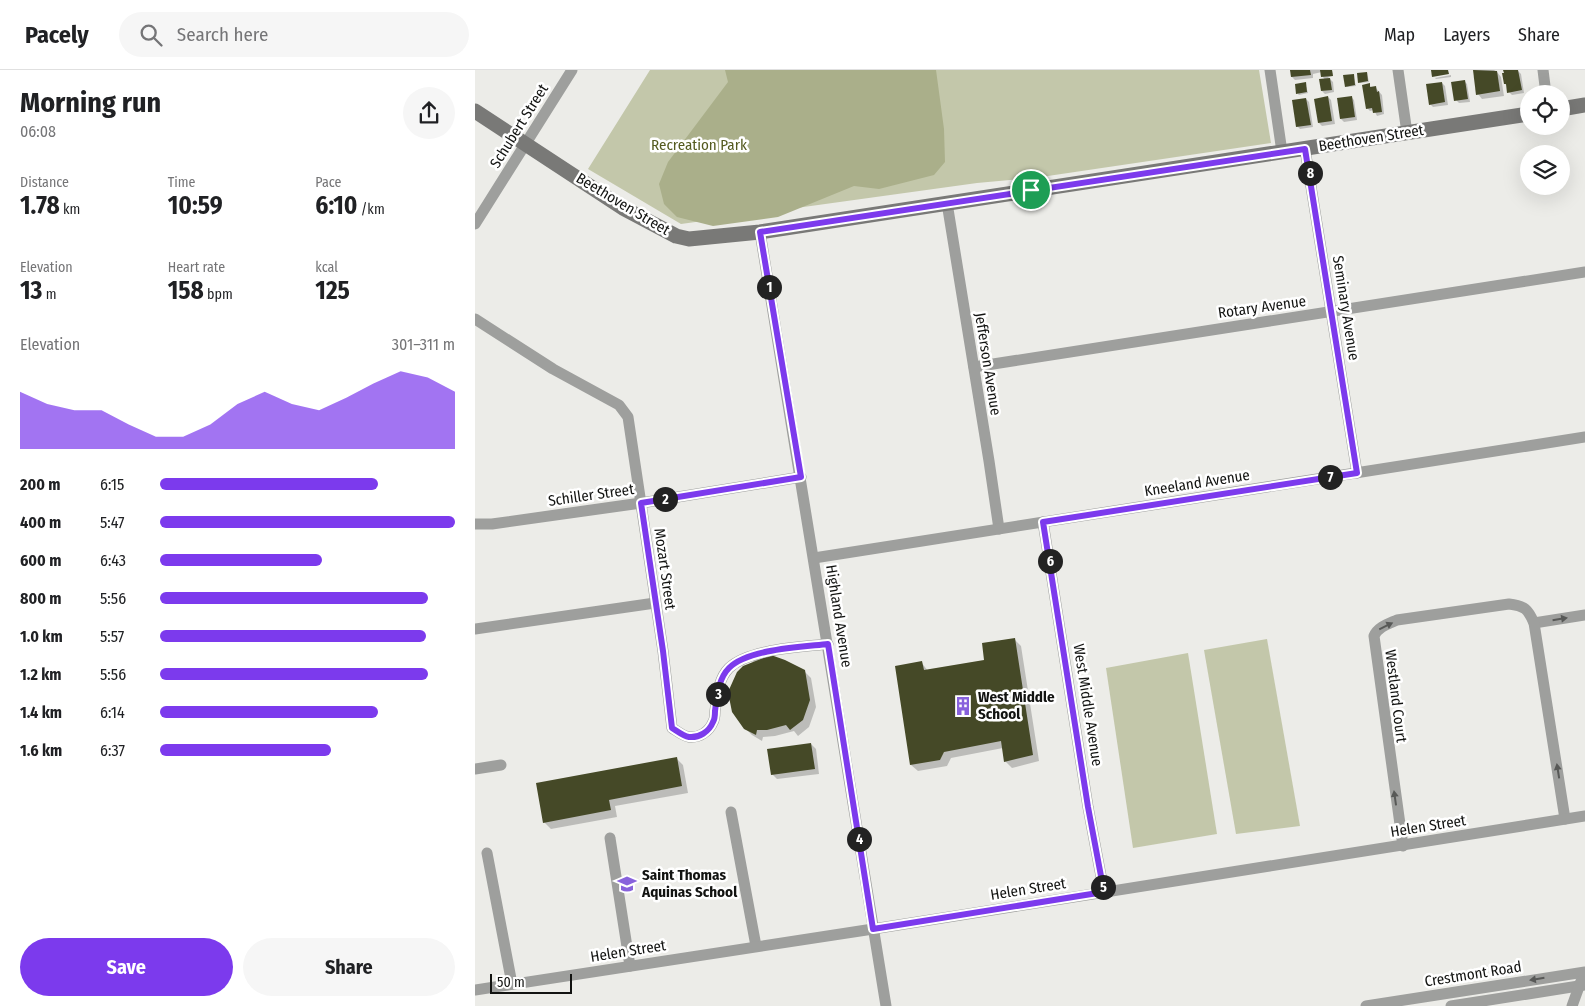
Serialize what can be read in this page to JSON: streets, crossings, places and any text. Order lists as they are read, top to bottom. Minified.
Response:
{"streets":{"street":["Schubert Street","Beethoven Street","Rotary Avenue","Seminary Avenue","Jefferson Avenue","Kneeland Avenue","Schiller Street","Mozart Street","Highland Avenue","Westland Court","West Middle Avenue","Helen Street","Crestmont Road"]},"crossings":[["Schubert Street","Beethoven Street"],["Beethoven Street","Seminary Avenue"],["Beethoven Street","Jefferson Avenue"],["Beethoven Street","Highland Avenue"],["Rotary Avenue","Seminary Avenue"],["Rotary Avenue","Jefferson Avenue"],["Seminary Avenue","Kneeland Avenue"],["Jefferson Avenue","Kneeland Avenue"],["Kneeland Avenue","Highland Avenue"],["Kneeland Avenue","West Middle Avenue"],["Schiller Street","Mozart Street"],["Schiller Street","Highland Avenue"],["Mozart Street","Highland Avenue"],["Highland Avenue","Helen Street"],["Westland Court","Helen Street"],["West Middle Avenue","Helen Street"]],"parks":["Recreation Park"],"places":{"building":["West Middle School"],"school or university":["Saint Thomas Aquinas School"]},"scale_bar":"50 m","page":{"header":"Pacely","search":"Search here","nav":["Map","Layers","Share"],"heading":["Morning run","06:08"],"stats":[["Distance","1.78 km"],["Time","10:59"],["Pace","6:10 /km"],["Elevation","13 m"],["Heart rate","158 bpm"],["kcal","125"]],"pins":["8","1","7","2","6","3","4","5"],"chart":["Elevation","301–311 m"],"list":[{"name":"200 m","note":"6:15"},{"name":"400 m","note":"5:47"},{"name":"600 m","note":"6:43"},{"name":"800 m","note":"5:56"},{"name":"1.0 km","note":"5:57"},{"name":"1.2 km","note":"5:56"},{"name":"1.4 km","note":"6:14"},{"name":"1.6 km","note":"6:37"}],"buttons":["Save","Share"],"scale":"50 m"}}
